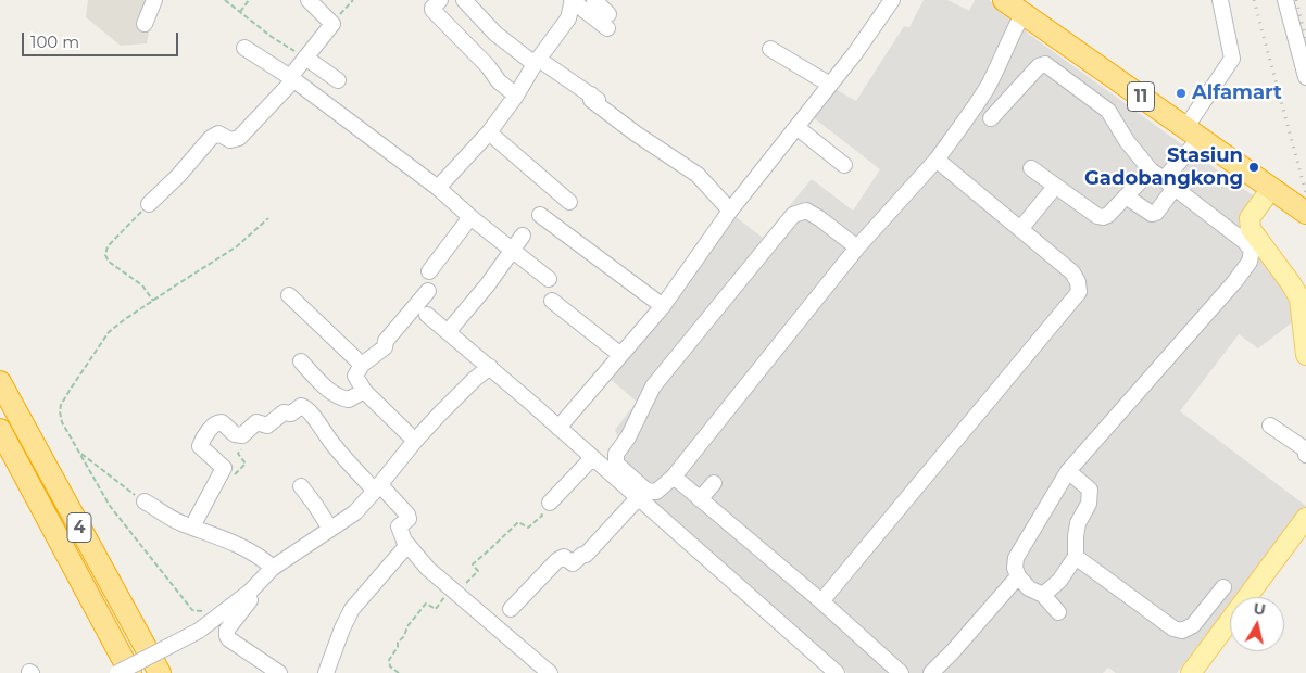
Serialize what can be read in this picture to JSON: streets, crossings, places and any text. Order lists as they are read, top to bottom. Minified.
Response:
{"streets":{"highway":["11","4"]},"places":["Alfamart","Stasiun Gadobangkong"],"scale_bar":"100 m","north":"top"}
